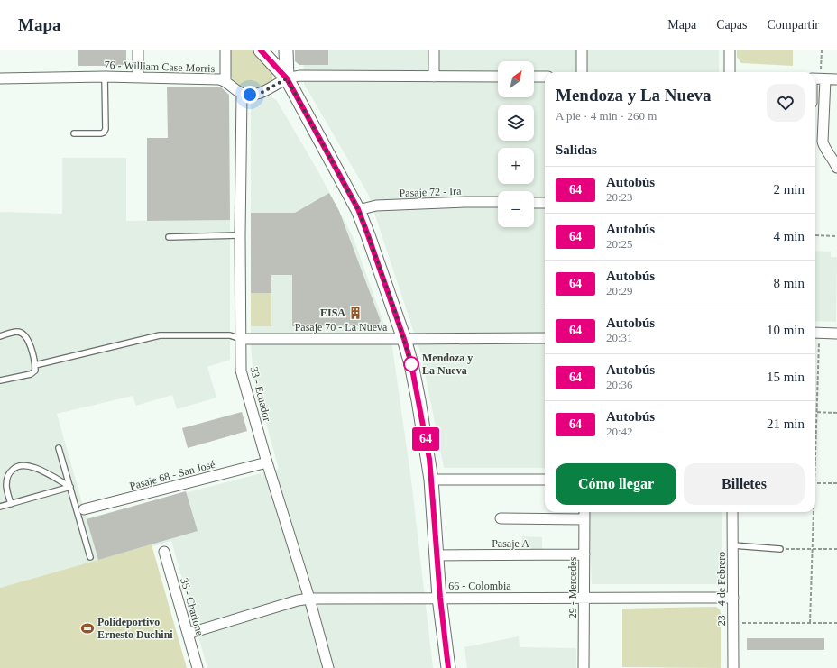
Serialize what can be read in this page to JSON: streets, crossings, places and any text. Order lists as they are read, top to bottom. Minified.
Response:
{"streets":{"street":["76 - William Case Morris","Pasaje 72 - Ira","Pasaje 70 - La Nueva","33 - Ecuador","Pasaje 68 - San José","Pasaje A","66 - Colombia","29 - Mercedes","23 - 4 de Febrero","35 - Charlone"]},"crossings":[["76 - William Case Morris","33 - Ecuador"],["Pasaje 70 - La Nueva","33 - Ecuador"],["33 - Ecuador","Pasaje 68 - San José"],["33 - Ecuador","66 - Colombia"],["Pasaje A","29 - Mercedes"],["66 - Colombia","29 - Mercedes"],["66 - Colombia","23 - 4 de Febrero"],["66 - Colombia","35 - Charlone"]],"places":{"building":["EISA"],"other":["Mendoza y La Nueva"],"sports":["Polideportivo Ernesto Duchini"]},"lines":["bus line 64"],"north":"top right","page":{"header":"Mapa","nav":["Mapa","Capas","Compartir"],"on_map":"64","map_buttons":["+","−"],"heading":[["Mendoza y La Nueva","A pie · 4 min · 260 m"],"Salidas"],"list":[{"mark":"64","name":"Autobús","note":"20:23","value":"2 min"},{"mark":"64","name":"Autobús","note":"20:25","value":"4 min"},{"mark":"64","name":"Autobús","note":"20:29","value":"8 min"},{"mark":"64","name":"Autobús","note":"20:31","value":"10 min"},{"mark":"64","name":"Autobús","note":"20:36","value":"15 min"},{"mark":"64","name":"Autobús","note":"20:42","value":"21 min"}],"buttons":["Cómo llegar","Billetes"]}}
